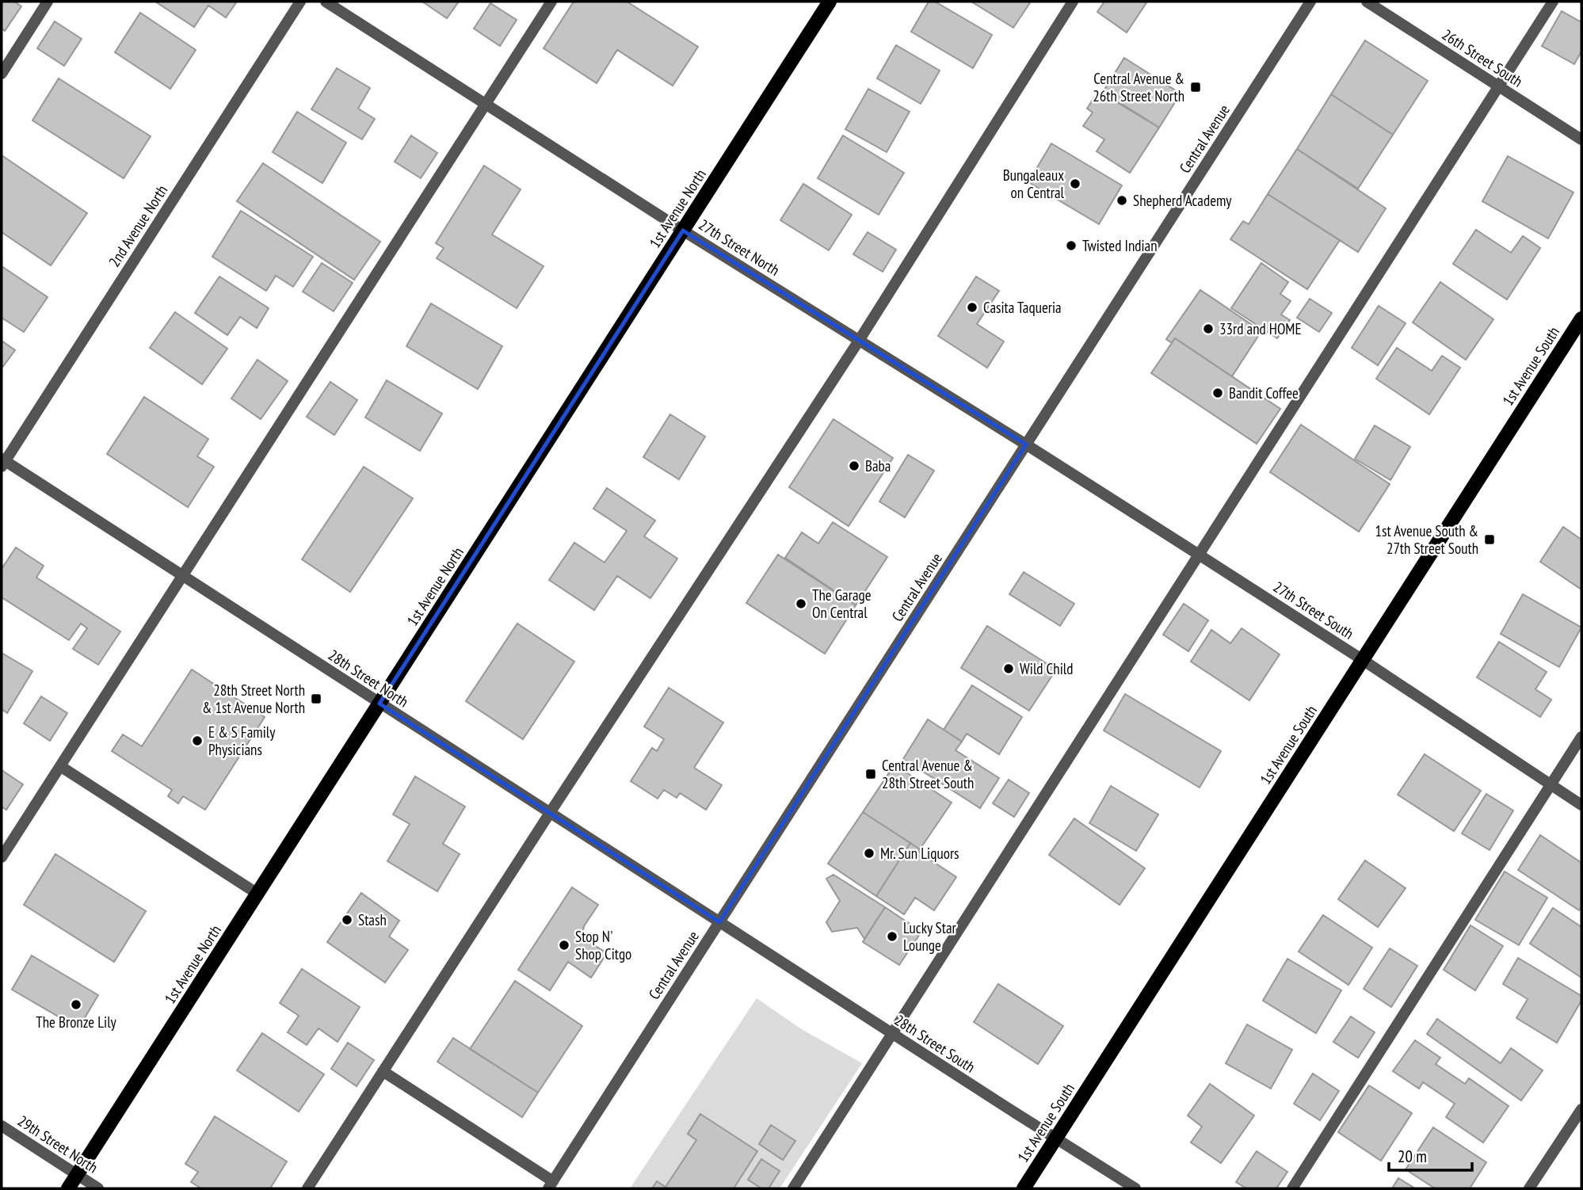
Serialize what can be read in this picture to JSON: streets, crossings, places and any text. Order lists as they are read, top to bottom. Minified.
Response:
{"streets":{"main road":["1st Avenue North","1st Avenue South"],"street":["26th Street South","Central Avenue","2nd Avenue North","27th Street North","27th Street South","28th Street North","28th Street South","29th Street North"]},"crossings":[["Central Avenue","27th Street North"],["Central Avenue","27th Street South"],["Central Avenue","28th Street North"],["Central Avenue","28th Street South"],["1st Avenue North","27th Street North"],["1st Avenue North","28th Street North"],["1st Avenue North","29th Street North"],["2nd Avenue North","28th Street North"],["27th Street North","27th Street South"],["1st Avenue South","27th Street South"],["1st Avenue South","28th Street South"],["28th Street North","28th Street South"]],"places":{"transit":["Central Avenue & 26th Street North","1st Avenue South & 27th Street South","28th Street North & 1st Avenue North","Central Avenue & 28th Street South"],"other":["Bungaleaux on Central","Shepherd Academy","Twisted Indian","Casita Taqueria","33rd and HOME","Bandit Coffee","Baba","The Garage On Central","Wild Child","E & S Family Physicians","Mr. Sun Liquors","Stash","Lucky Star Lounge","Stop N' Shop Citgo","The Bronze Lily"]},"scale_bar":"20 m"}
